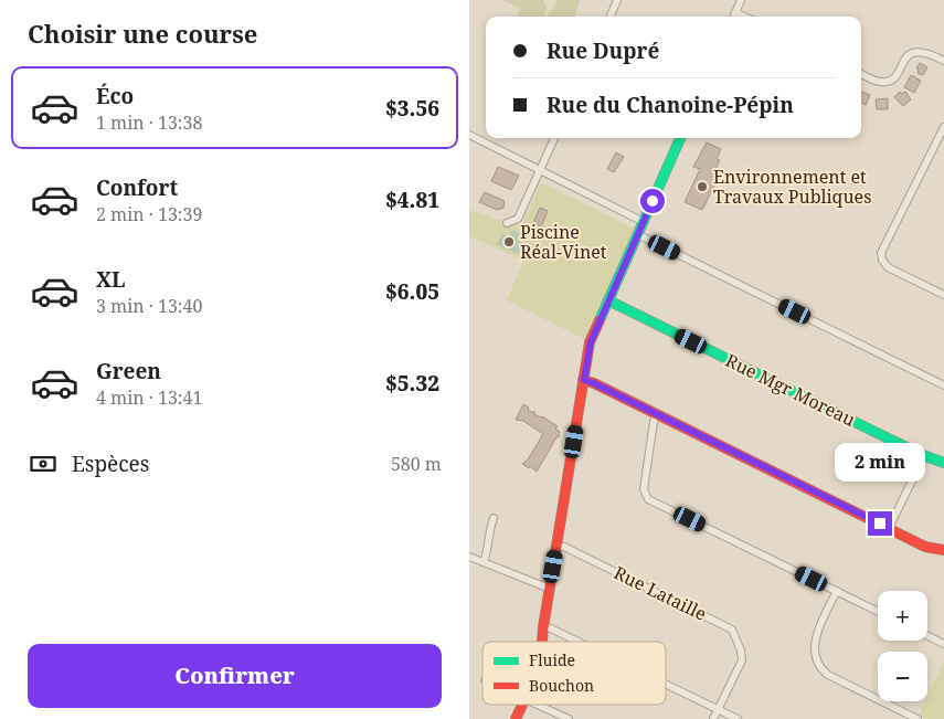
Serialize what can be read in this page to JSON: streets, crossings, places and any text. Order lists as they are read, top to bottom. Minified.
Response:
{"streets":{"street":["Rue Mgr Moreau","Rue Lataille"]},"places":["Environnement et Travaux Publiques","Piscine Réal-Vinet"],"legend":["Fluide","Bouchon"],"page":{"heading":"Choisir une course","banner":["Rue Dupré","Rue du Chanoine-Pépin"],"list":[{"name":"Éco","note":"1 min · 13:38","value":"$3.56"},{"name":"Confort","note":"2 min · 13:39","value":"$4.81"},{"name":"XL","note":"3 min · 13:40","value":"$6.05"},{"name":"Green","note":"4 min · 13:41","value":"$5.32"}],"pay":["Espèces","580 m"],"bubble":"2 min","map_buttons":["+","−"],"buttons":"Confirmer"}}
